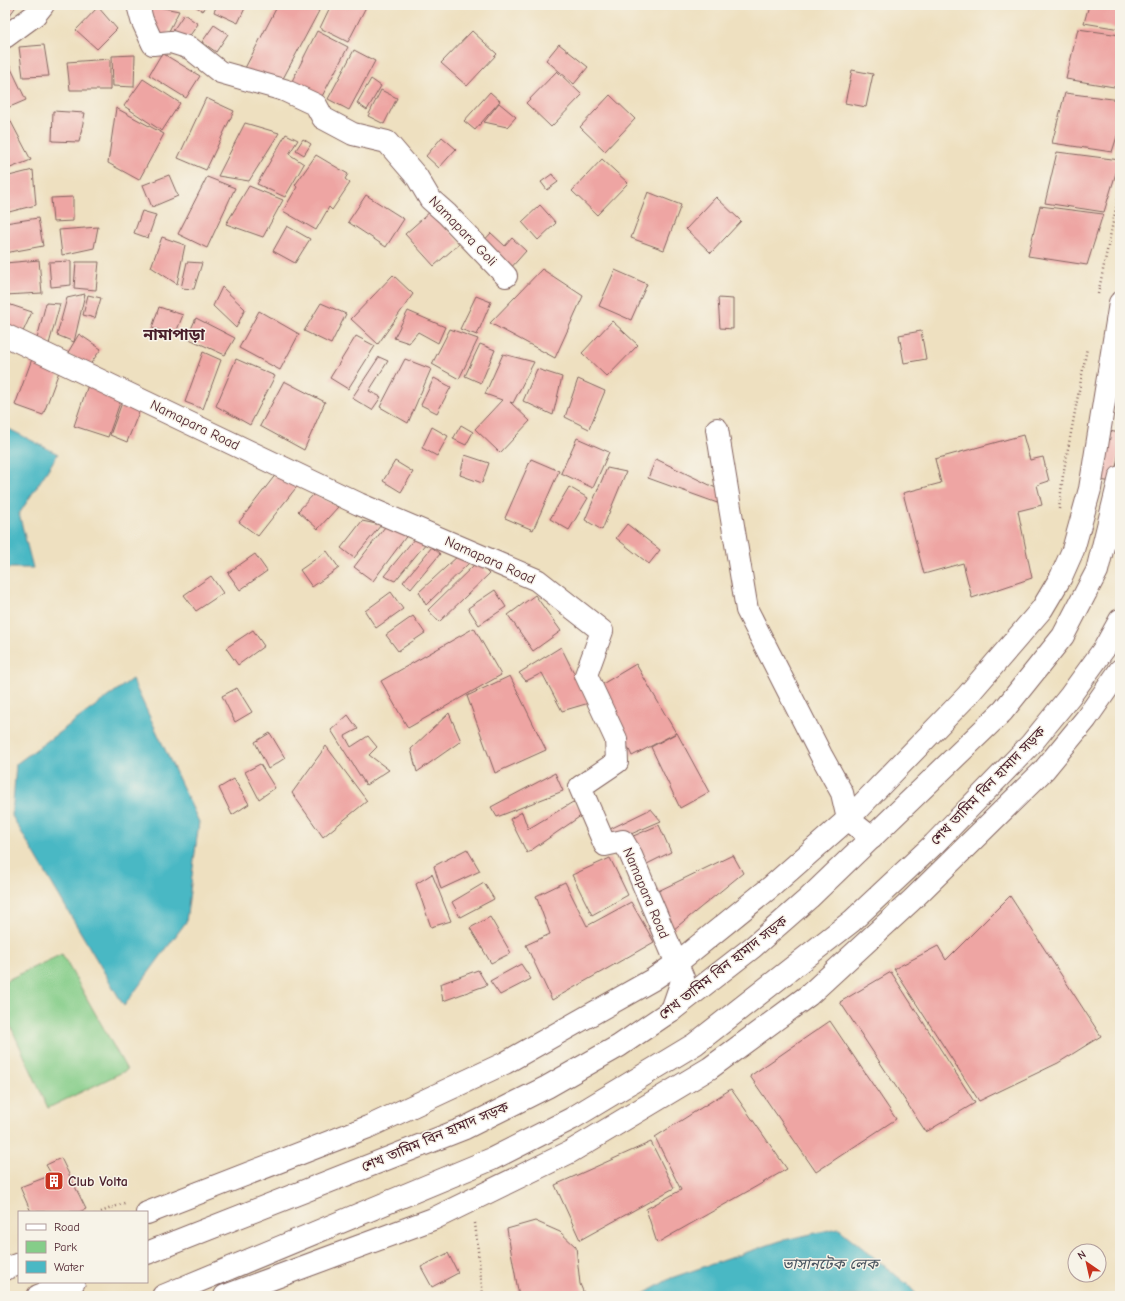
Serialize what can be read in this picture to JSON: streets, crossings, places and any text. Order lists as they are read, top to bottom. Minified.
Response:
{"streets":{"main road":["Namapara Goli","Namapara Road","শেখ তামিম বিন হামাদ সড়ক"]},"crossings":[["Namapara Road","শেখ তামিম বিন হামাদ সড়ক"]],"districts":["নামাপাড়া"],"water":["ভাসানটেক লেক"],"places":{"building":["Club Volta"]},"legend":["Road","Park","Water"],"north":"top left"}
